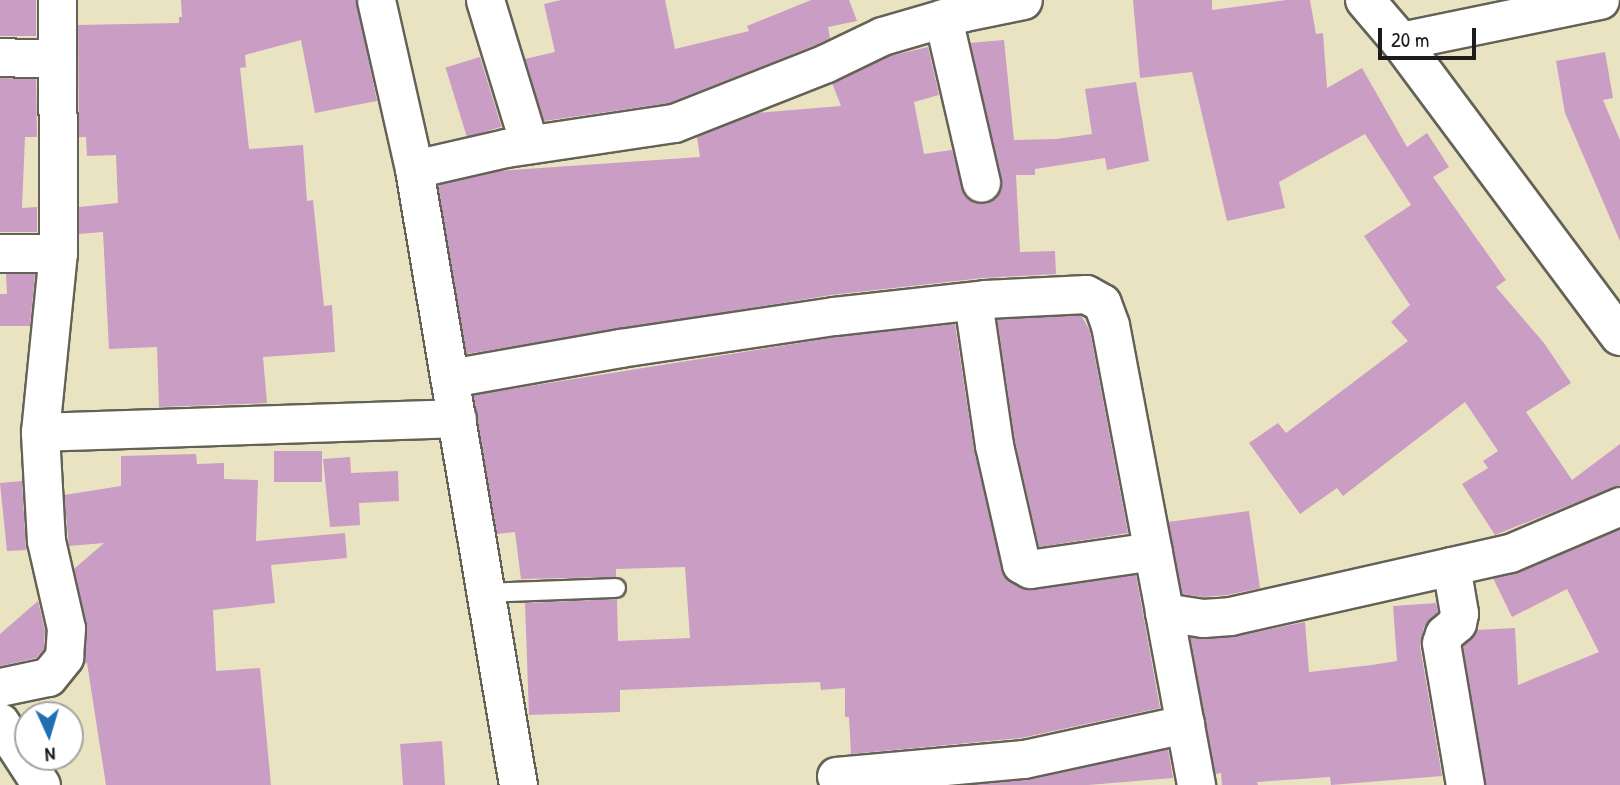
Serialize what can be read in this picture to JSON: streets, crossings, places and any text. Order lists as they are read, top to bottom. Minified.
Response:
{"scale_bar":"20 m","north":"bottom"}
